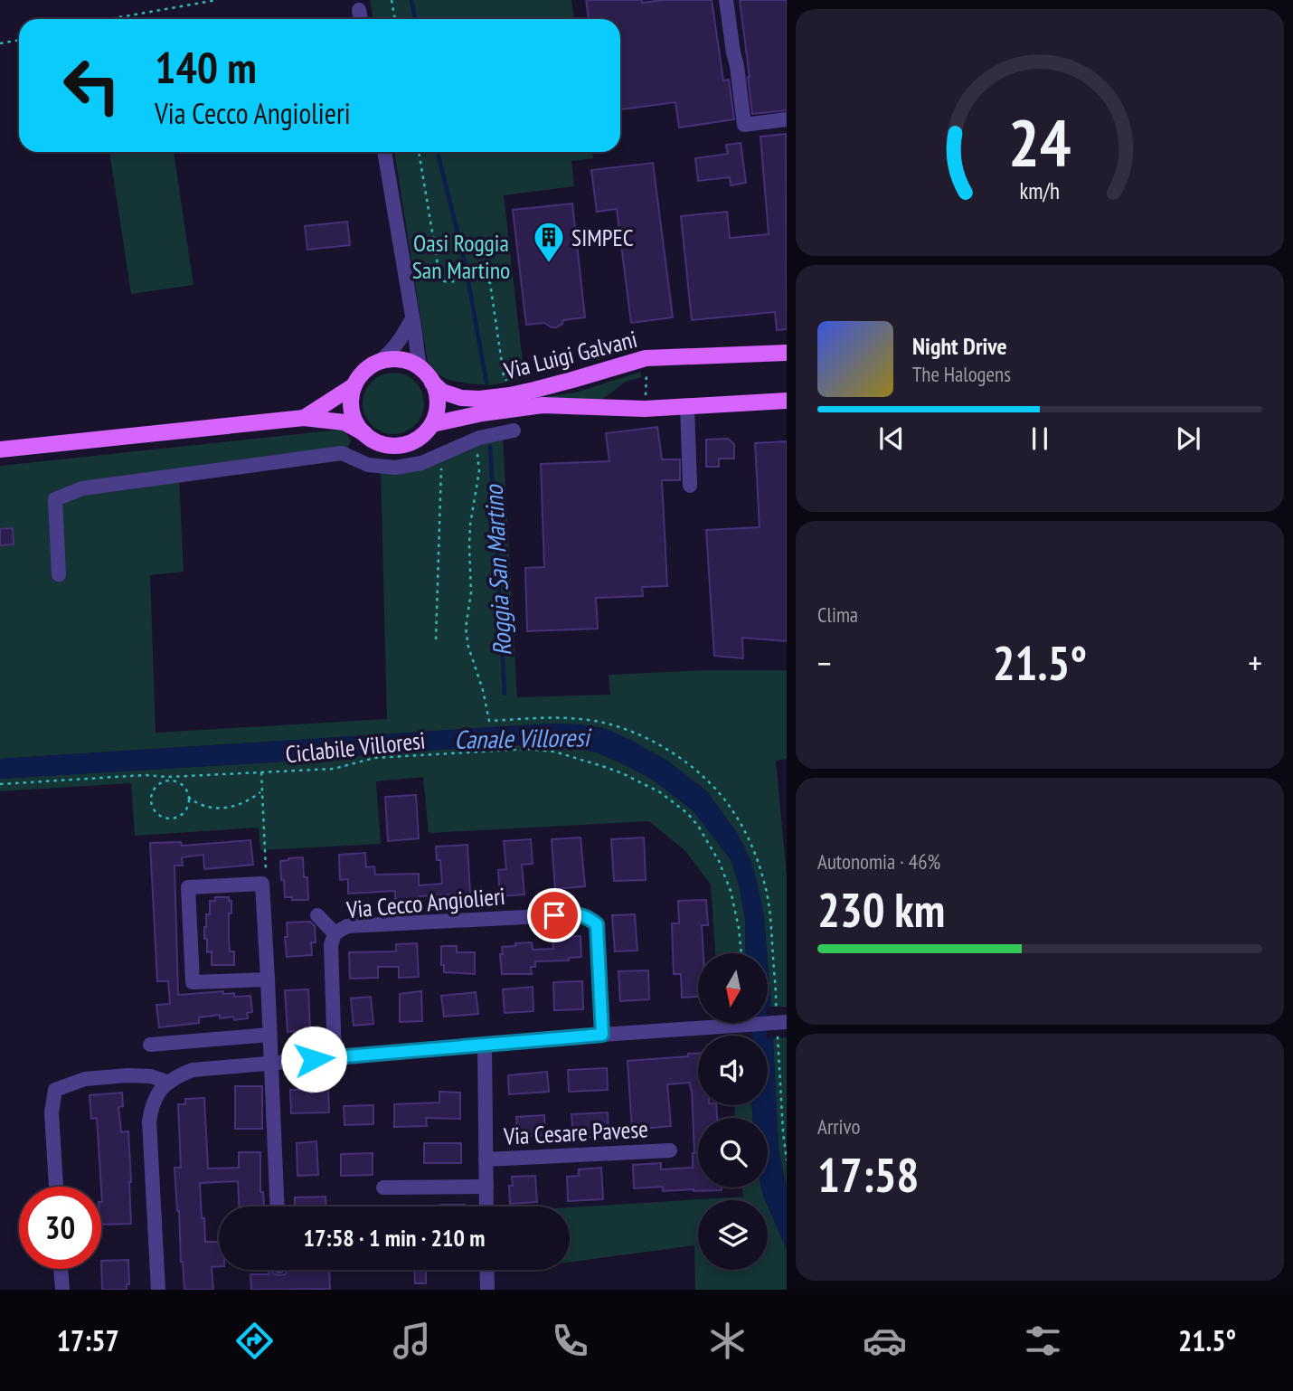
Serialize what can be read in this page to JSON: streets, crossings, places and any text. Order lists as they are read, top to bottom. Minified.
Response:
{"streets":{"main road":["Via Luigi Galvani"],"street":["Via Cecco Angiolieri","Via Cesare Pavese"],"path":["Ciclabile Villoresi"]},"water":["Roggia San Martino","Canale Villoresi"],"parks":["Oasi Roggia San Martino"],"places":{"building":["SIMPEC"]},"north":"bottom","page":{"turn":["140 m","Via Cecco Angiolieri"],"song":["Night Drive","The Halogens"],"tile":["Clima",["Autonomia · 46%","230 km"],["Arrivo","17:58"]],"heat":["−","21.5°","+"],"limit":"30","trip":"17:58 · 1 min · 210 m","tabs":["17:57","21.5°"],"gauge":["24","km/h"]}}
